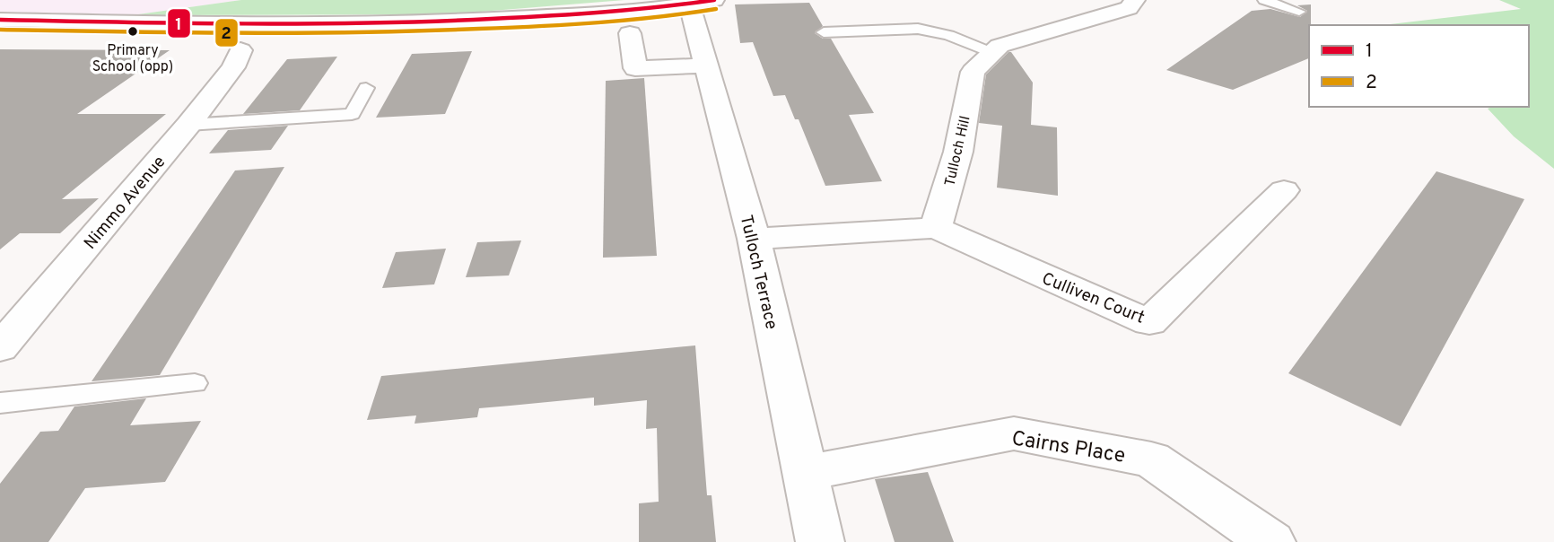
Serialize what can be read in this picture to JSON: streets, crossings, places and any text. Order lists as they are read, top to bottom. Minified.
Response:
{"streets":{"street":["Tulloch Hill","Nimmo Avenue","Tulloch Terrace","Culliven Court","Cairns Place"]},"crossings":[["Tulloch Hill","Culliven Court"],["Tulloch Terrace","Cairns Place"]],"places":["Primary School (opp)"],"lines":["transit line 1","transit line 2"],"legend":["1","2"]}
